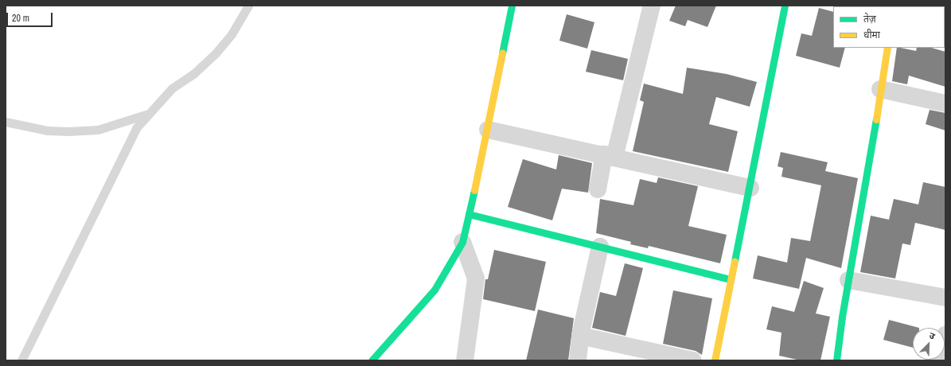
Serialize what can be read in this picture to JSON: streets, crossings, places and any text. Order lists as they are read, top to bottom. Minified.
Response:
{"legend":["तेज़","धीमा"],"scale_bar":"20 m","north":"top right"}
